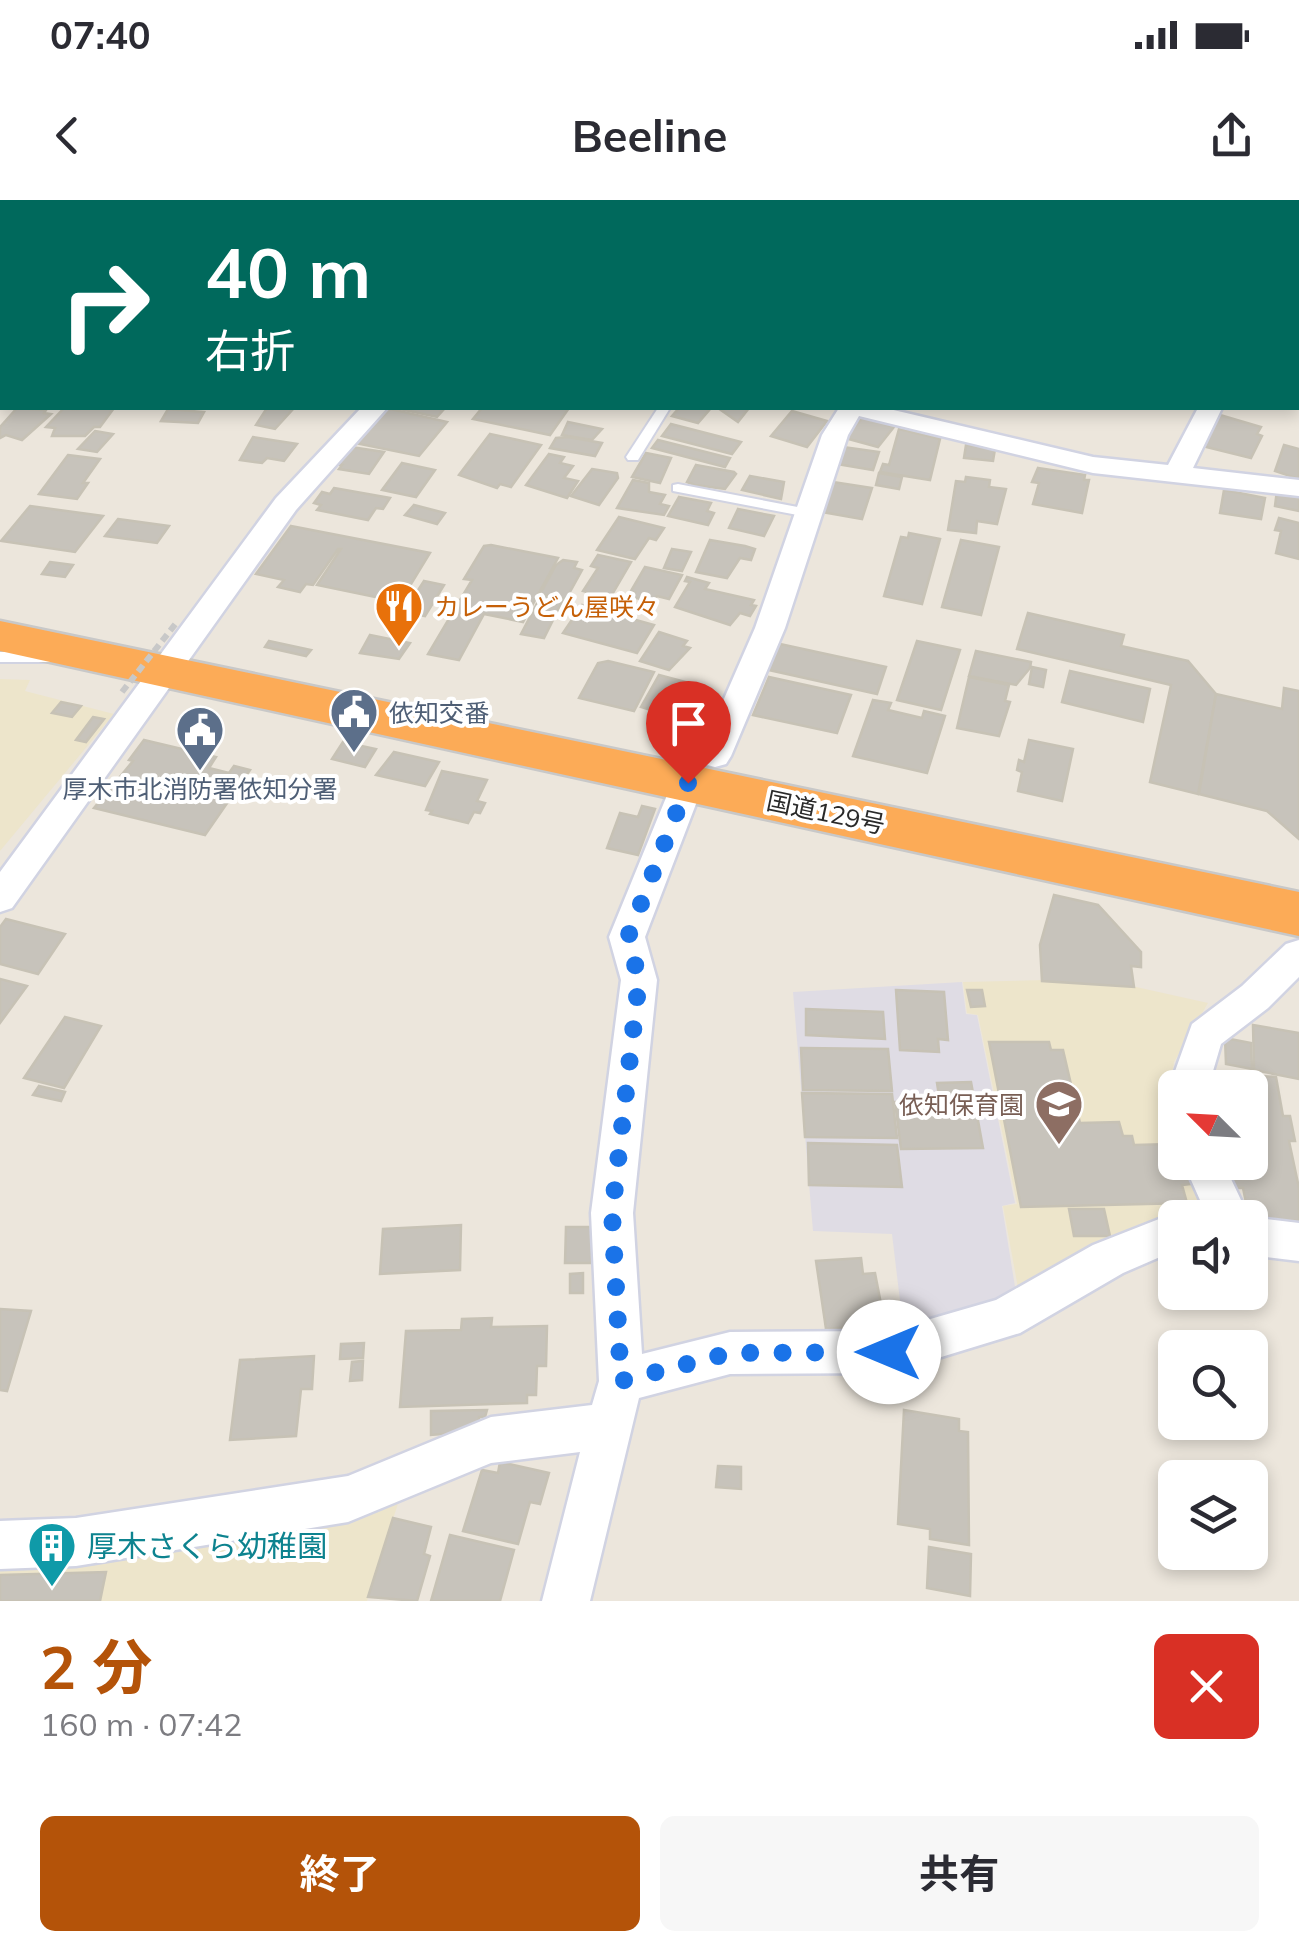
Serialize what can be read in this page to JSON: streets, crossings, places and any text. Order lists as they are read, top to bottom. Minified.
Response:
{"streets":{"highway":["国道129号"]},"places":{"restaurant":["カレーうどん屋咲々"],"public building":["依知交番","厚木市北消防署依知分署"],"school or university":["依知保育園"],"building":["厚木さくら幼稚園"]},"north":"top left","page":{"status":"07:40","header":"Beeline","turn":["40 m","右折"],"heading":["2 分","160 m · 07:42"],"buttons":["終了","共有"]}}
